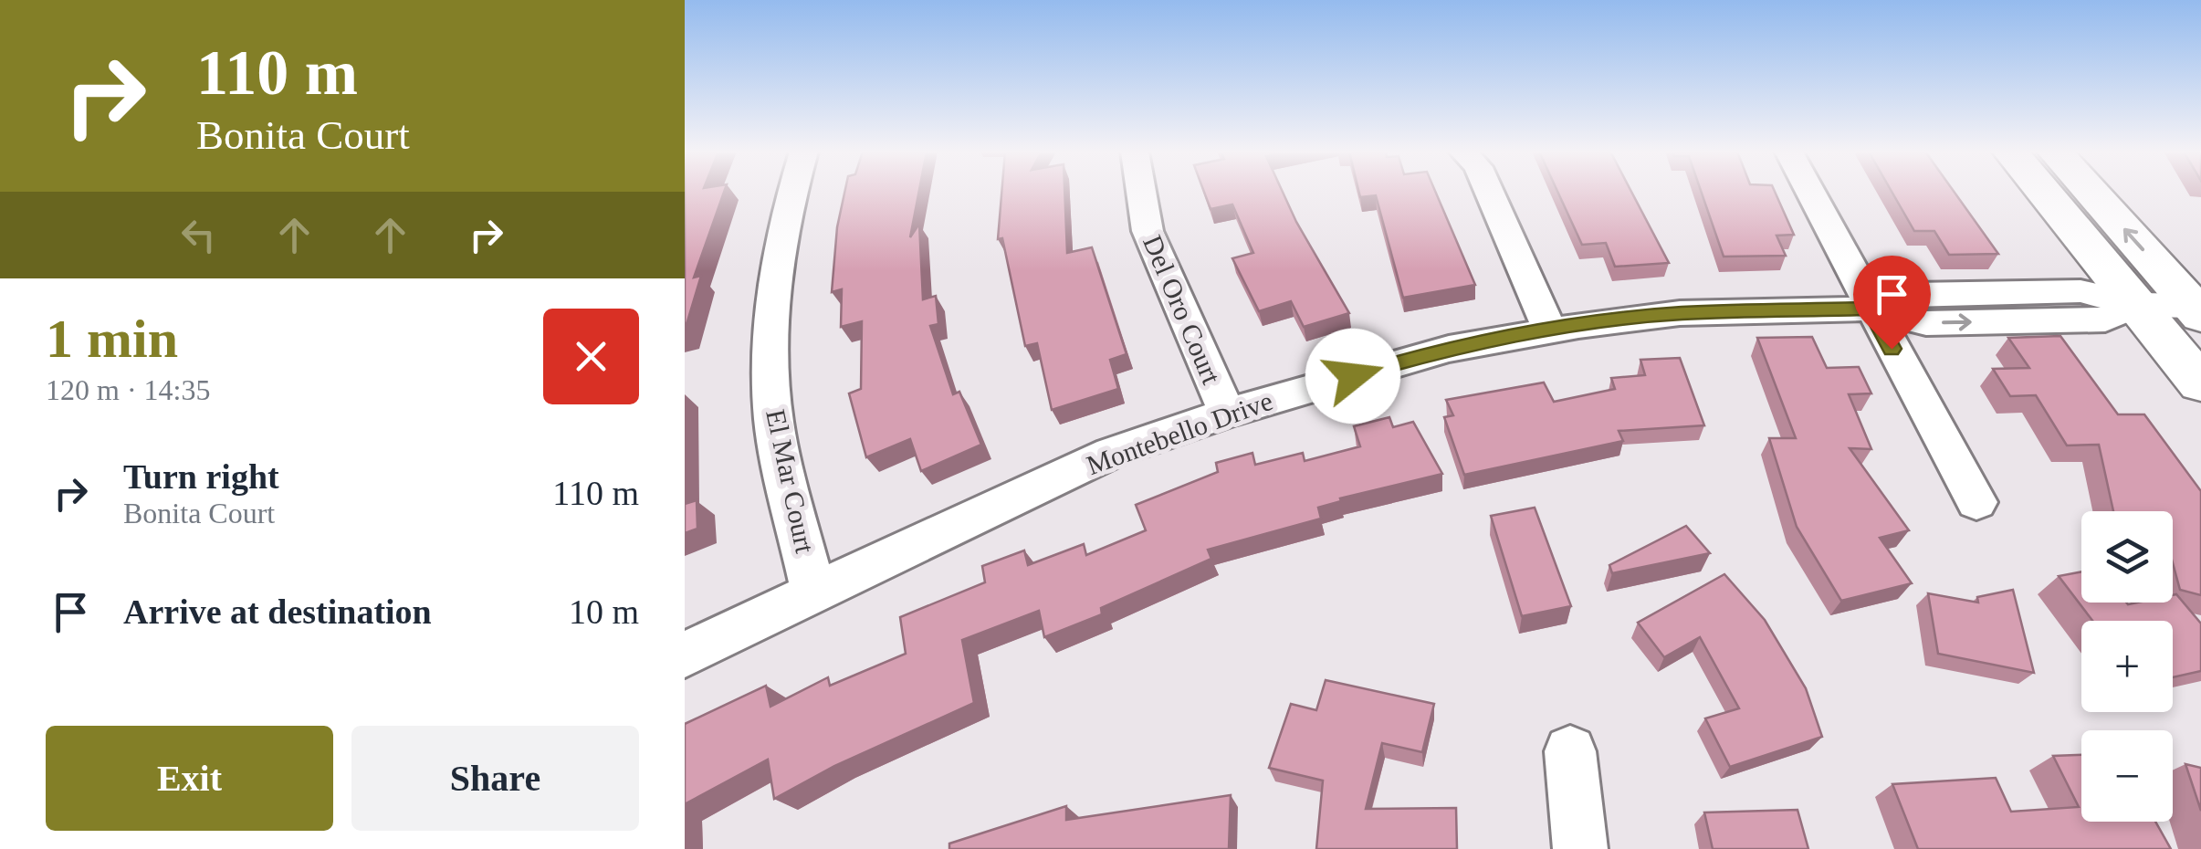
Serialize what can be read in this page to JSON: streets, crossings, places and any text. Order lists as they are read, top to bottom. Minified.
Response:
{"streets":{"street":["Del Oro Court","Montebello Drive","El Mar Court"]},"crossings":[["Del Oro Court","Montebello Drive"],["Montebello Drive","El Mar Court"]],"page":{"turn":["110 m","Bonita Court"],"heading":["1 min","120 m · 14:35"],"list":[{"name":"Turn right","note":"Bonita Court","value":"110 m"},{"name":"Arrive at destination","value":"10 m"}],"map_buttons":["+","−"],"buttons":["Exit","Share"]}}
